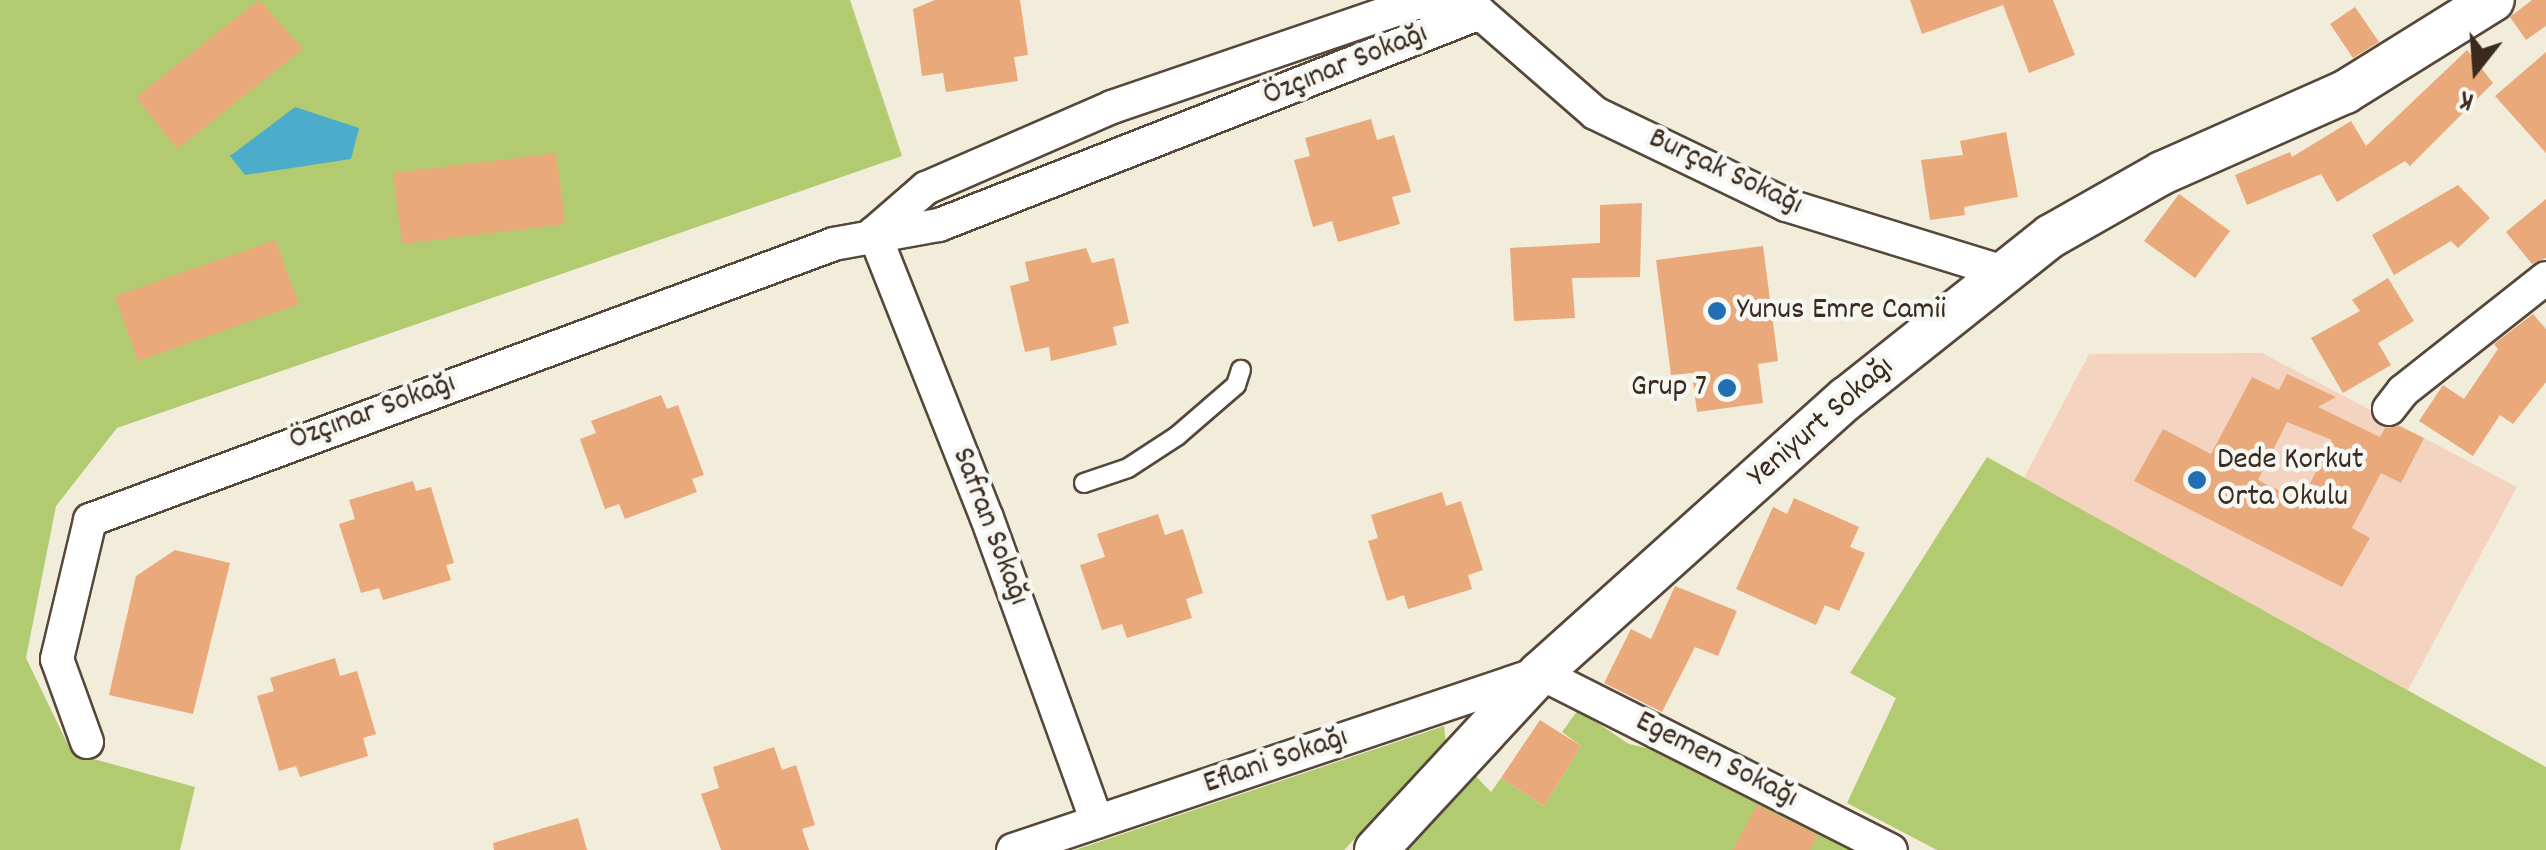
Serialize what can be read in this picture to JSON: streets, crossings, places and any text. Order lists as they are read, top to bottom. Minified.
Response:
{"streets":{"street":["Özçınar Sokağı","Burçak Sokağı","Yeniyurt Sokağı","Safran Sokağı","Egemen Sokağı","Eflani Sokağı"]},"crossings":[["Özçınar Sokağı","Burçak Sokağı"],["Özçınar Sokağı","Safran Sokağı"],["Burçak Sokağı","Yeniyurt Sokağı"],["Yeniyurt Sokağı","Egemen Sokağı"],["Yeniyurt Sokağı","Eflani Sokağı"],["Safran Sokağı","Eflani Sokağı"],["Egemen Sokağı","Eflani Sokağı"]],"places":["Yunus Emre Camii","Grup 7","Dede Korkut Orta Okulu"],"north":"bottom"}
